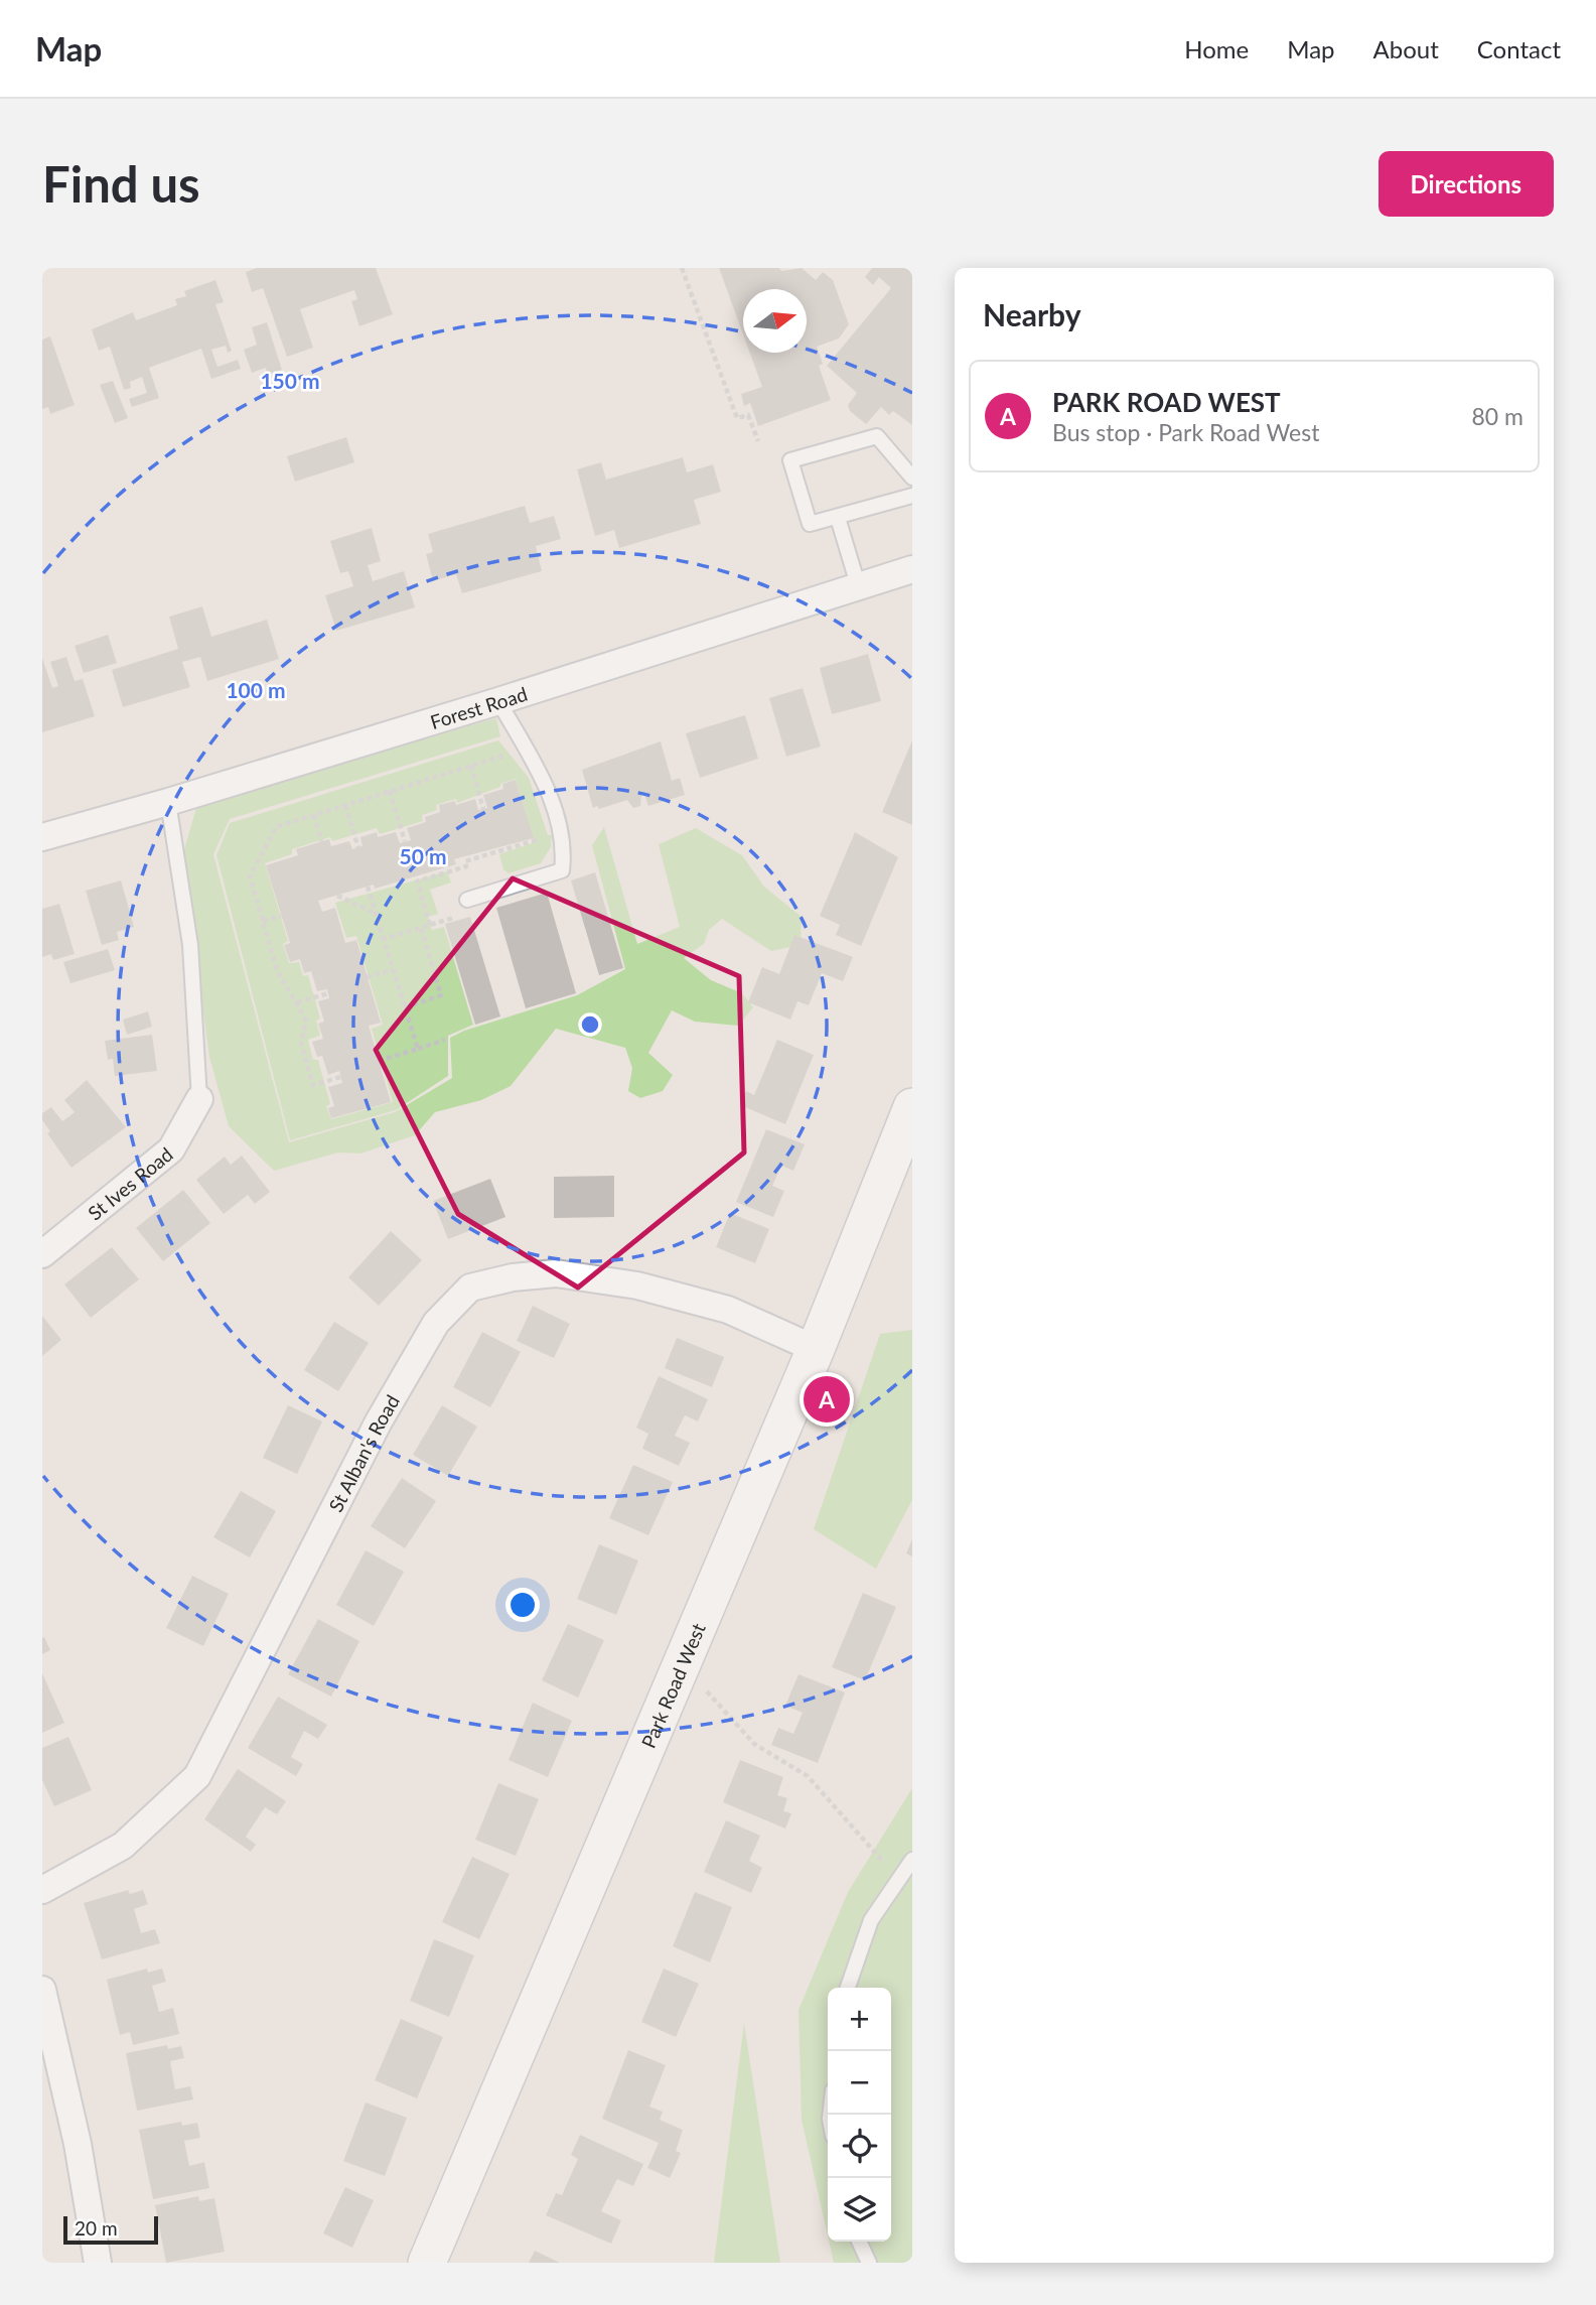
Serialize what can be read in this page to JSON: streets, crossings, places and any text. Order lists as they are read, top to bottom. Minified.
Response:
{"streets":{"street":["Forest Road","St Ives Road","St Alban's Road","Park Road West"]},"crossings":[["St Alban's Road","Park Road West"]],"scale_bar":"20 m","north":"right","page":{"header":"Map","nav":["Home","Map","About","Contact"],"buttons":"Directions","title":"Find us","heading":"Nearby","list":[{"mark":"A","name":"PARK ROAD WEST","note":"Bus stop · Park Road West","value":"80 m"}],"pins":"A","map_buttons":["+","−"],"scale":"20 m"},"rings":["150 m","100 m","50 m"]}
